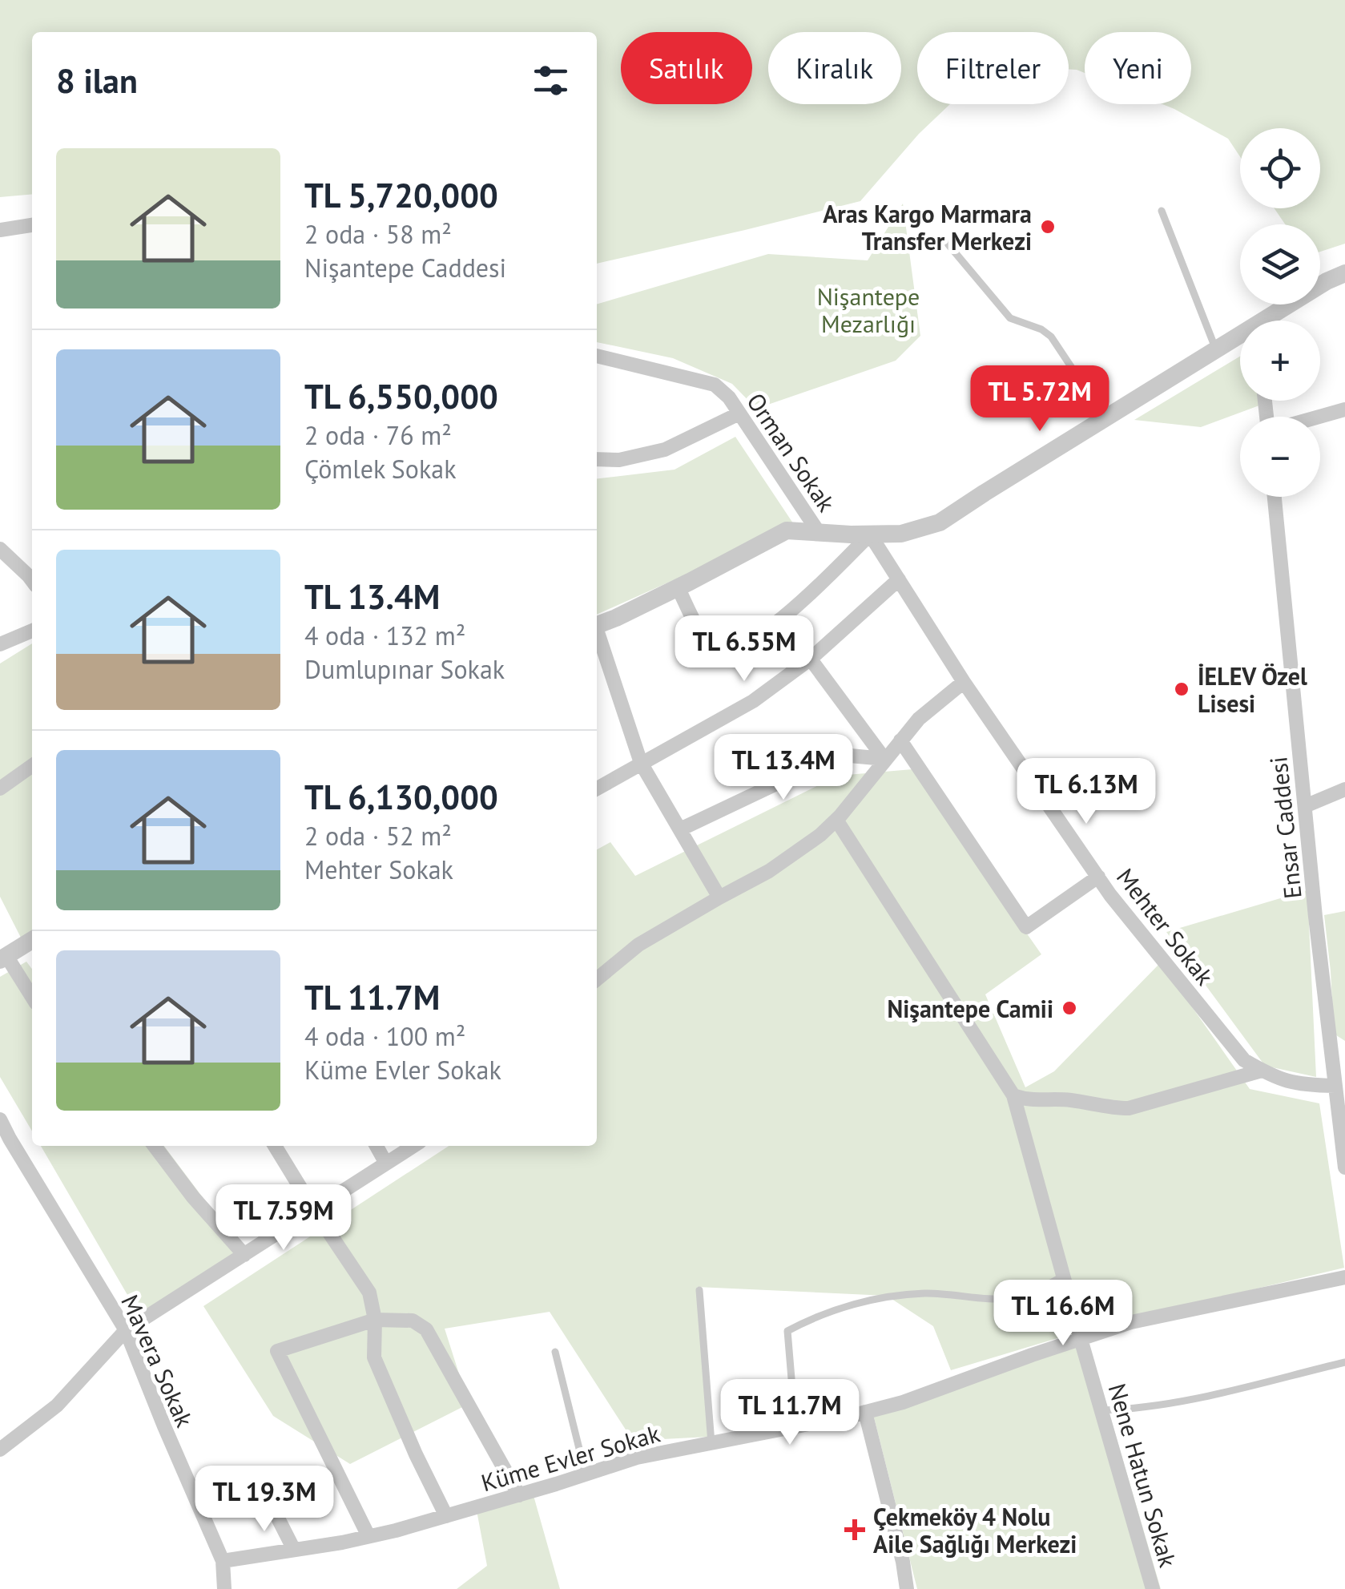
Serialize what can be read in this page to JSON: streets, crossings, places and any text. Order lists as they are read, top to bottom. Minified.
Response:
{"streets":{"street":["Orman Sokak","Ensar Caddesi","Mehter Sokak","Mavera Sokak","Küme Evler Sokak","Nene Hatun Sokak"]},"crossings":[["Ensar Caddesi","Mehter Sokak"],["Mavera Sokak","Küme Evler Sokak"],["Küme Evler Sokak","Nene Hatun Sokak"]],"parks":["Nişantepe Mezarlığı"],"places":{"other":["Aras Kargo Marmara Transfer Merkezi","İELEV Özel Lisesi","Nişantepe Camii"],"health":["Çekmeköy 4 Nolu Aile Sağlığı Merkezi"]},"page":{"chip":["Satılık","Kiralık","Filtreler","Yeni"],"heading":"8 ilan","map_buttons":["+","−"],"list":[{"name":"TL 5,720,000","note":"2 oda · 58 m² · Nişantepe Caddesi"},{"name":"TL 6,550,000","note":"2 oda · 76 m² · Çömlek Sokak"},{"name":"TL 13.4M","note":"4 oda · 132 m² · Dumlupınar Sokak"},{"name":"TL 6,130,000","note":"2 oda · 52 m² · Mehter Sokak"},{"name":"TL 11.7M","note":"4 oda · 100 m² · Küme Evler Sokak"}],"price":["TL 5.72M","TL 6.55M","TL 13.4M","TL 6.13M","TL 7.59M","TL 16.6M","TL 11.7M","TL 19.3M"]}}
